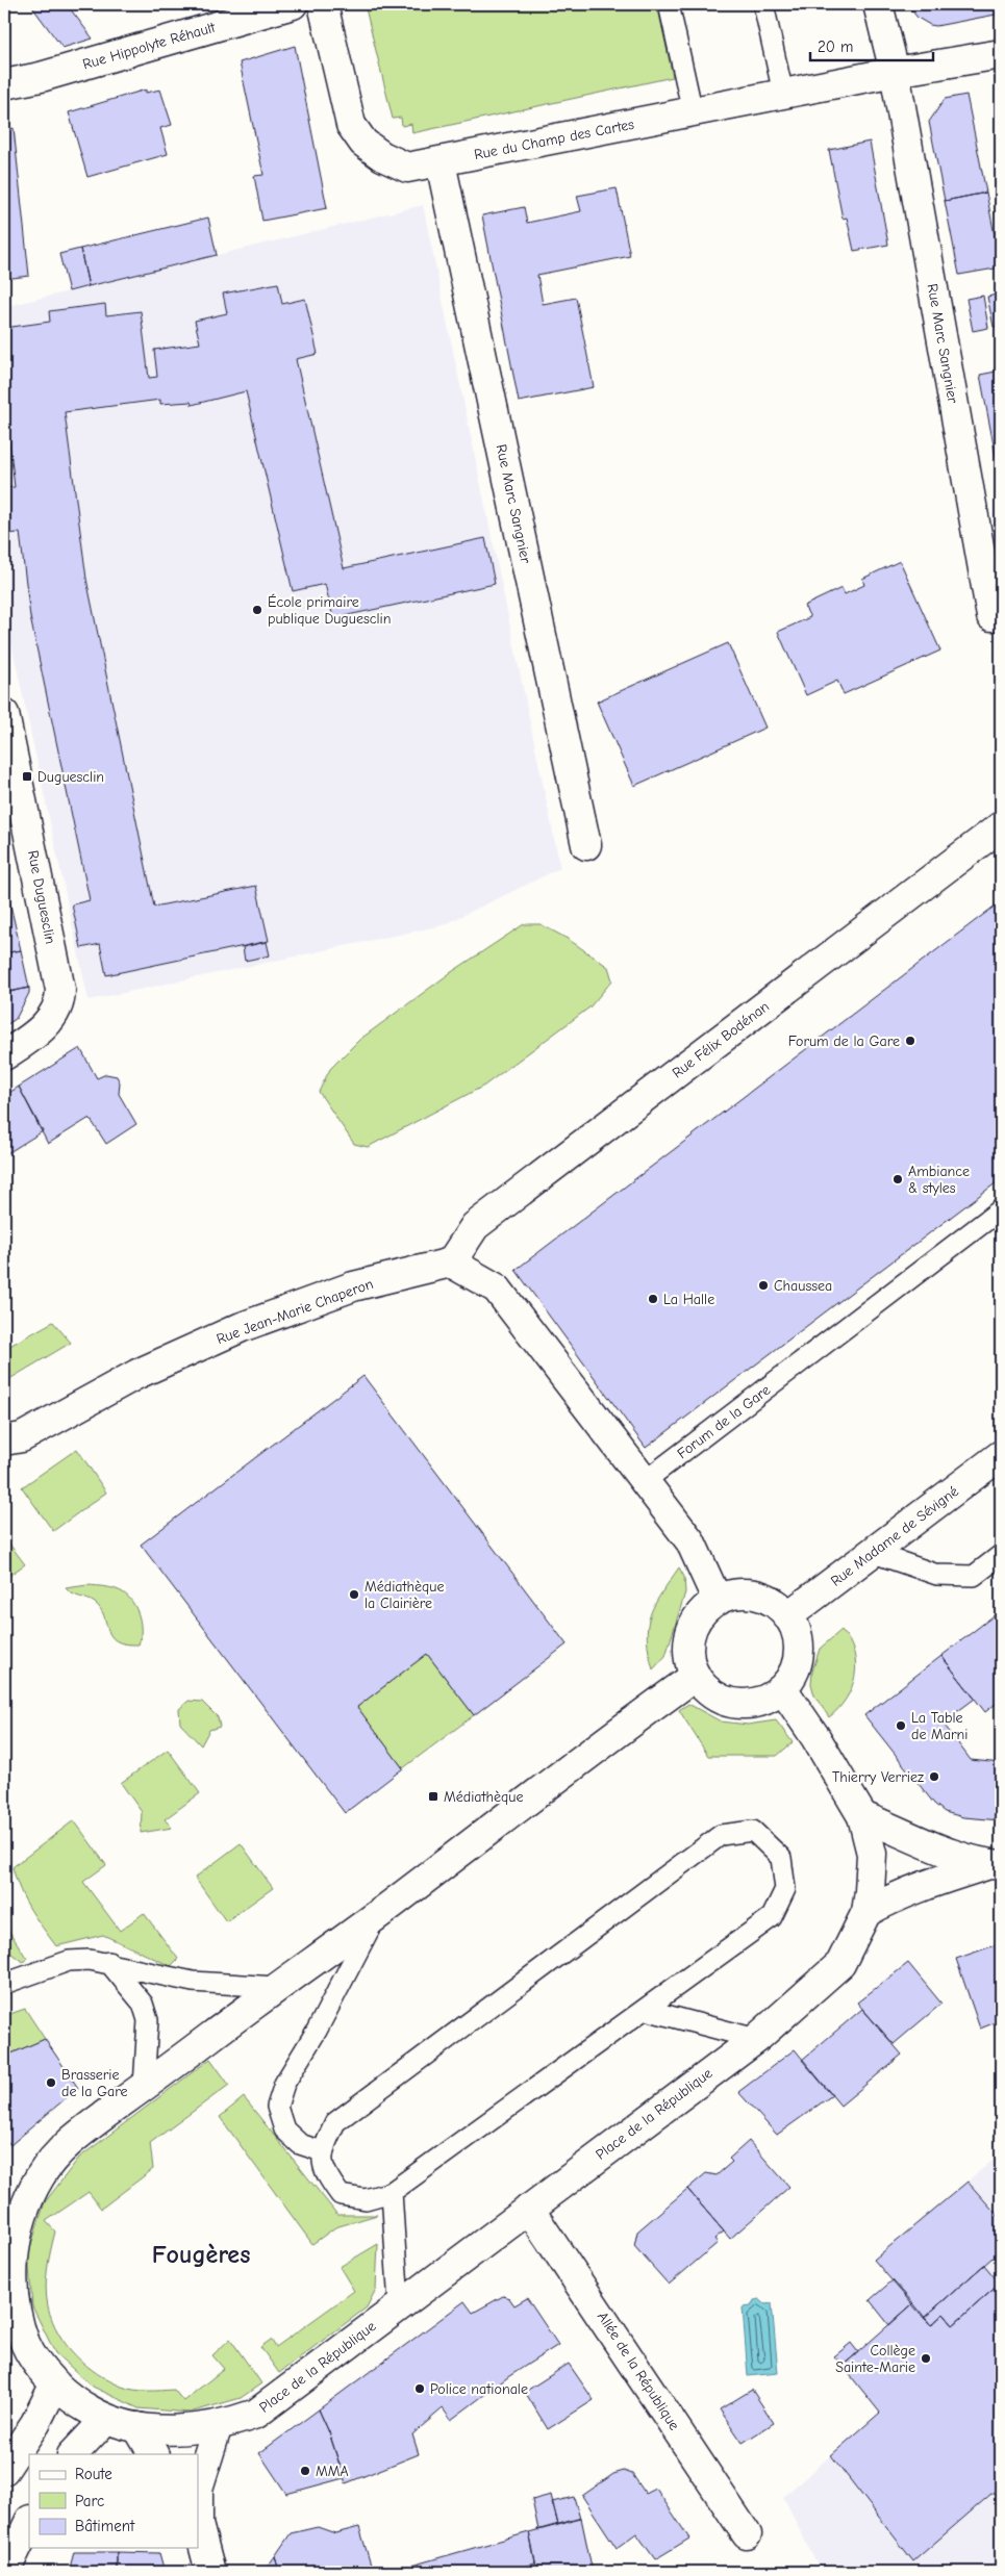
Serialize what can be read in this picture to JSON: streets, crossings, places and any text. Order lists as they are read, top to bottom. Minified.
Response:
{"streets":{"street":["Rue Hippolyte Réhault","Rue du Champ des Cartes","Rue Marc Sangnier","Rue Duguesclin","Rue Félix Bodénan","Rue Jean-Marie Chaperon","Rue Madame de Sévigné","Place de la République","Allée de la République"],"lane":["Forum de la Gare"]},"crossings":[["Rue du Champ des Cartes","Rue Marc Sangnier"],["Rue Félix Bodénan","Rue Jean-Marie Chaperon"],["Rue Madame de Sévigné","Place de la République"],["Place de la République","Allée de la République"]],"districts":["Fougères"],"places":{"other":["École primaire publique Duguesclin","Forum de la Gare","Ambiance & styles","Chaussea","La Halle","Médiathèque la Clairière","La Table de Marni","Thierry Verriez","Brasserie de la Gare","Collège Sainte-Marie","Police nationale","MMA"],"transit":["Duguesclin","Médiathèque"]},"legend":["Route","Parc","Bâtiment"],"scale_bar":"20 m"}
